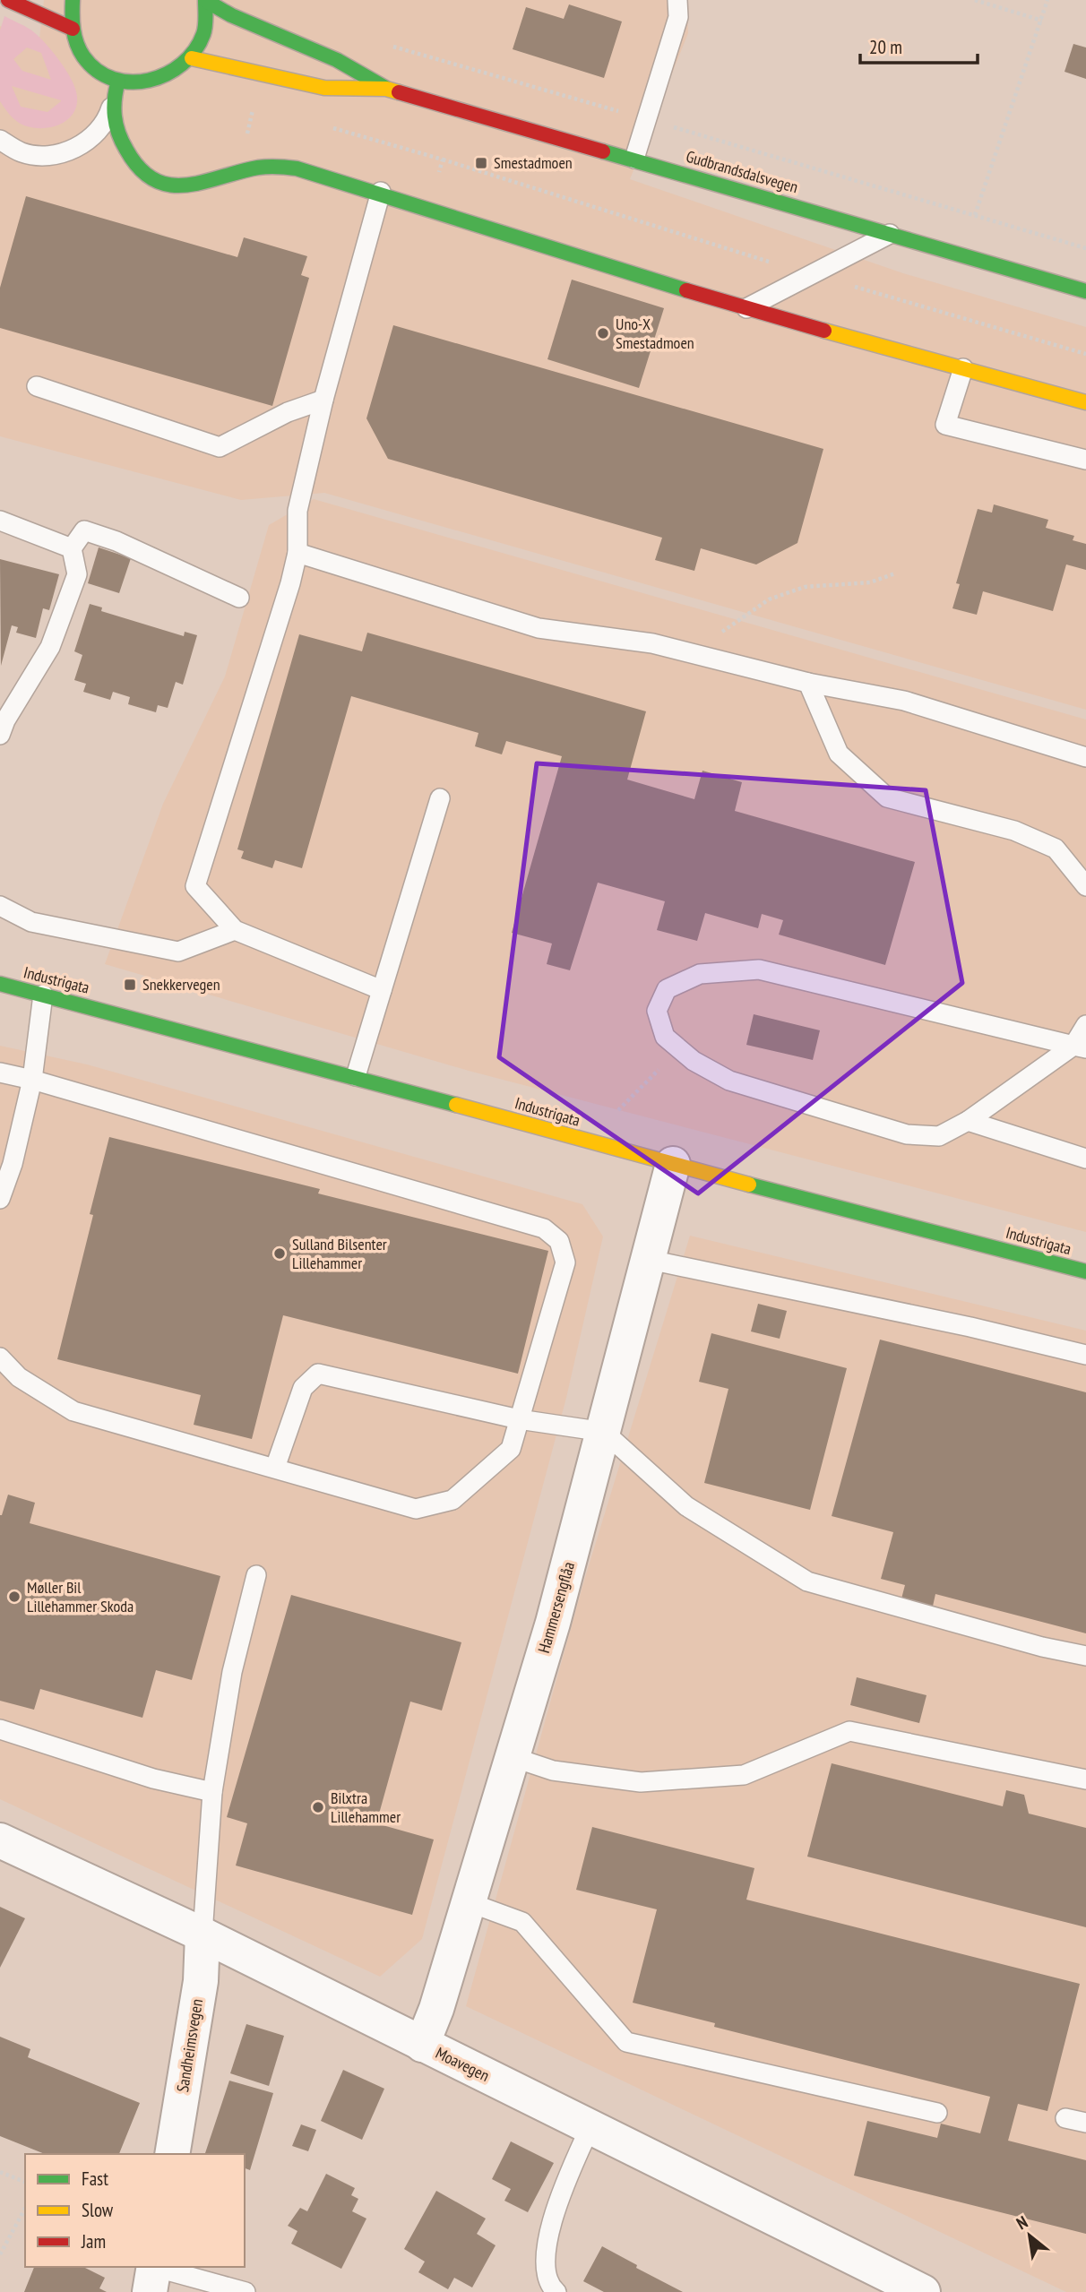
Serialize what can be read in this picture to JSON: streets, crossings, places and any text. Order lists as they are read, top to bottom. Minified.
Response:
{"streets":{"street":["Gudbrandsdalsvegen","Industrigata","Hammersengflåa","Sandheimsvegen","Moavegen"]},"crossings":[["Industrigata","Hammersengflåa"],["Hammersengflåa","Moavegen"],["Sandheimsvegen","Moavegen"]],"places":{"transit":["Smestadmoen","Snekkervegen"],"other":["Uno-X Smestadmoen","Sulland Bilsenter Lillehammer","Møller Bil Lillehammer Skoda","Bilxtra Lillehammer"]},"legend":["Fast","Slow","Jam"],"scale_bar":"20 m","north":"top left"}
